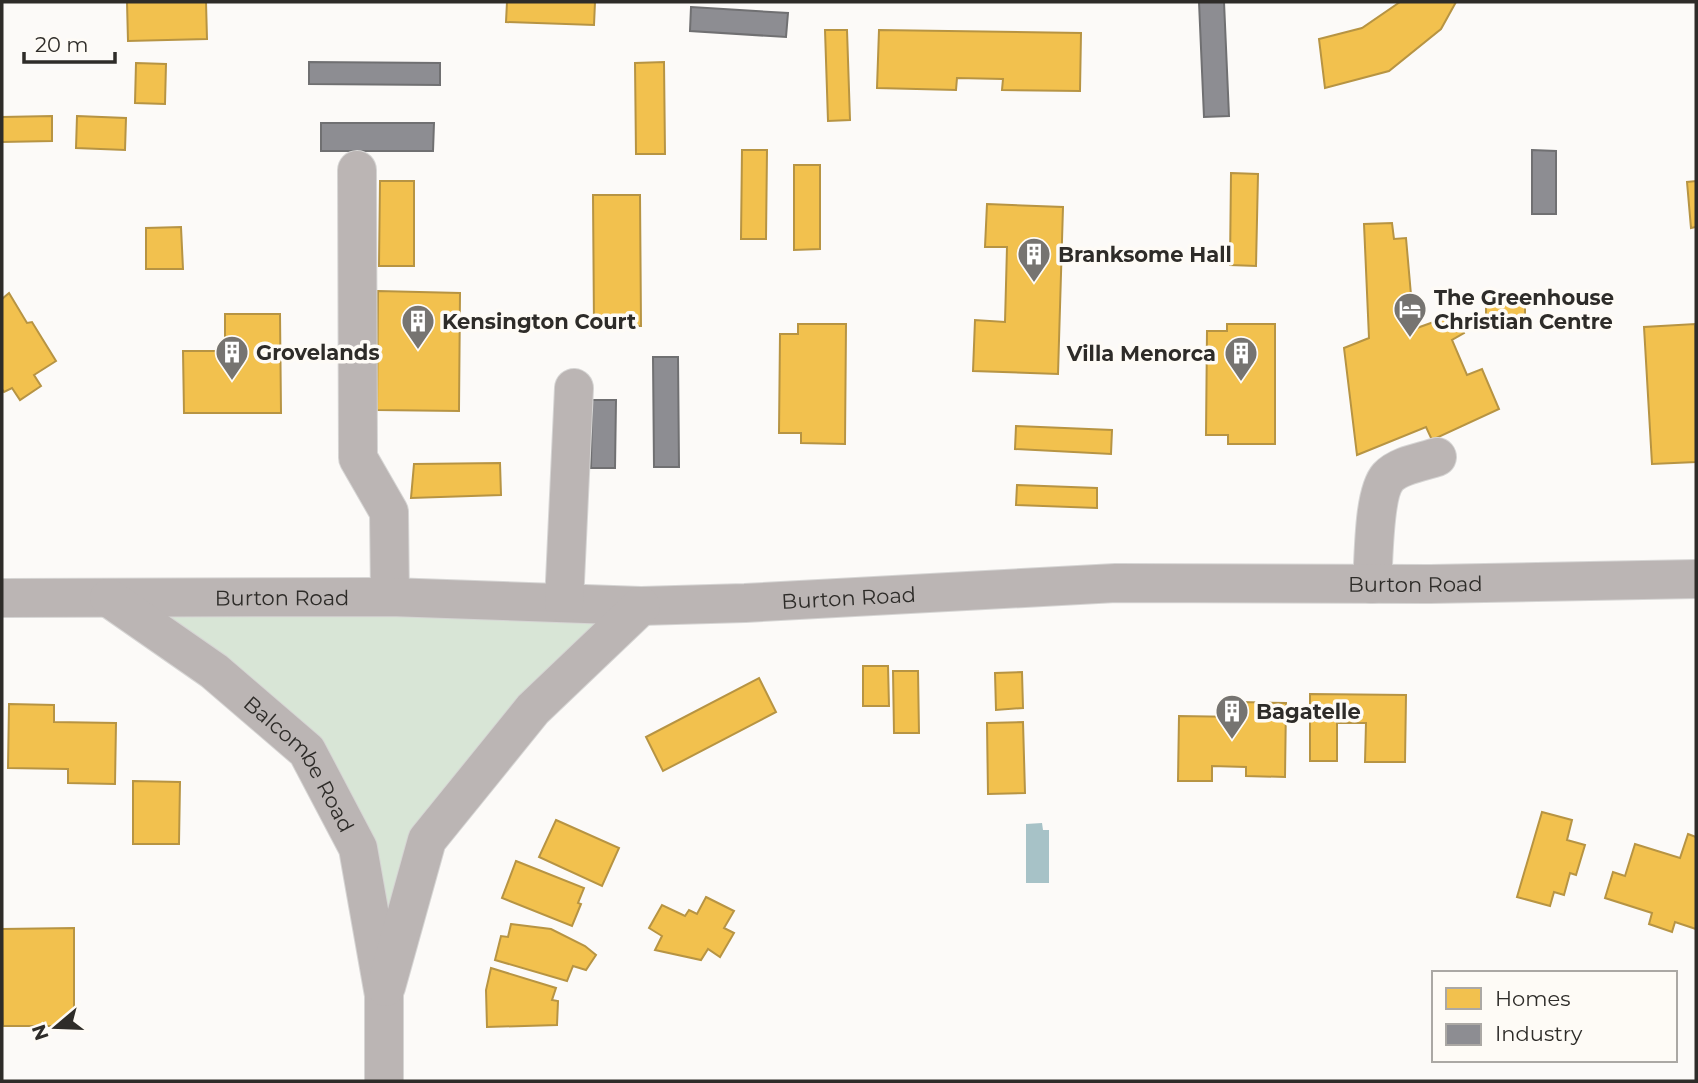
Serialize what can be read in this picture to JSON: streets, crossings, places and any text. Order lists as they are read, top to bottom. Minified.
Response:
{"streets":{"street":["Burton Road","Balcombe Road"]},"crossings":[["Burton Road","Balcombe Road"]],"places":{"building":["Branksome Hall","Kensington Court","Grovelands","Villa Menorca","Bagatelle"],"hotel":["The Greenhouse Christian Centre"]},"legend":["Homes","Industry"],"scale_bar":"20 m","north":"left"}
